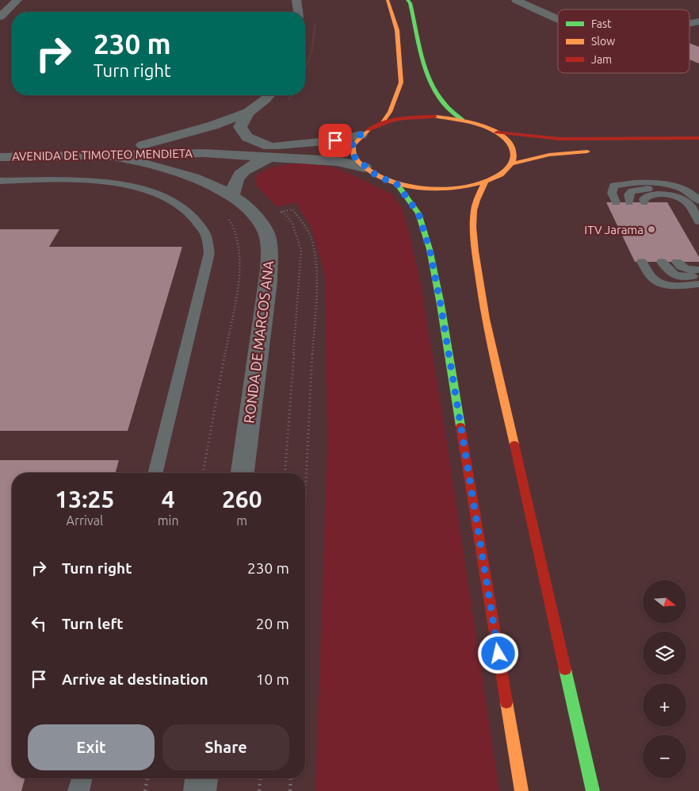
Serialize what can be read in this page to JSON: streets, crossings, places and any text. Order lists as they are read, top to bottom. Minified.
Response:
{"streets":{"street":["AVENIDA DE TIMOTEO MENDIETA","RONDA DE MARCOS ANA"]},"crossings":[["AVENIDA DE TIMOTEO MENDIETA","RONDA DE MARCOS ANA"]],"places":["ITV Jarama"],"legend":["Fast","Slow","Jam"],"north":"right","page":{"turn":["230 m","Turn right"],"eta":["13:25","Arrival","4","min","260","m"],"list":[{"name":"Turn right","value":"230 m"},{"name":"Turn left","value":"20 m"},{"name":"Arrive at destination","value":"10 m"}],"map_buttons":["+","−"],"buttons":["Exit","Share"]}}
